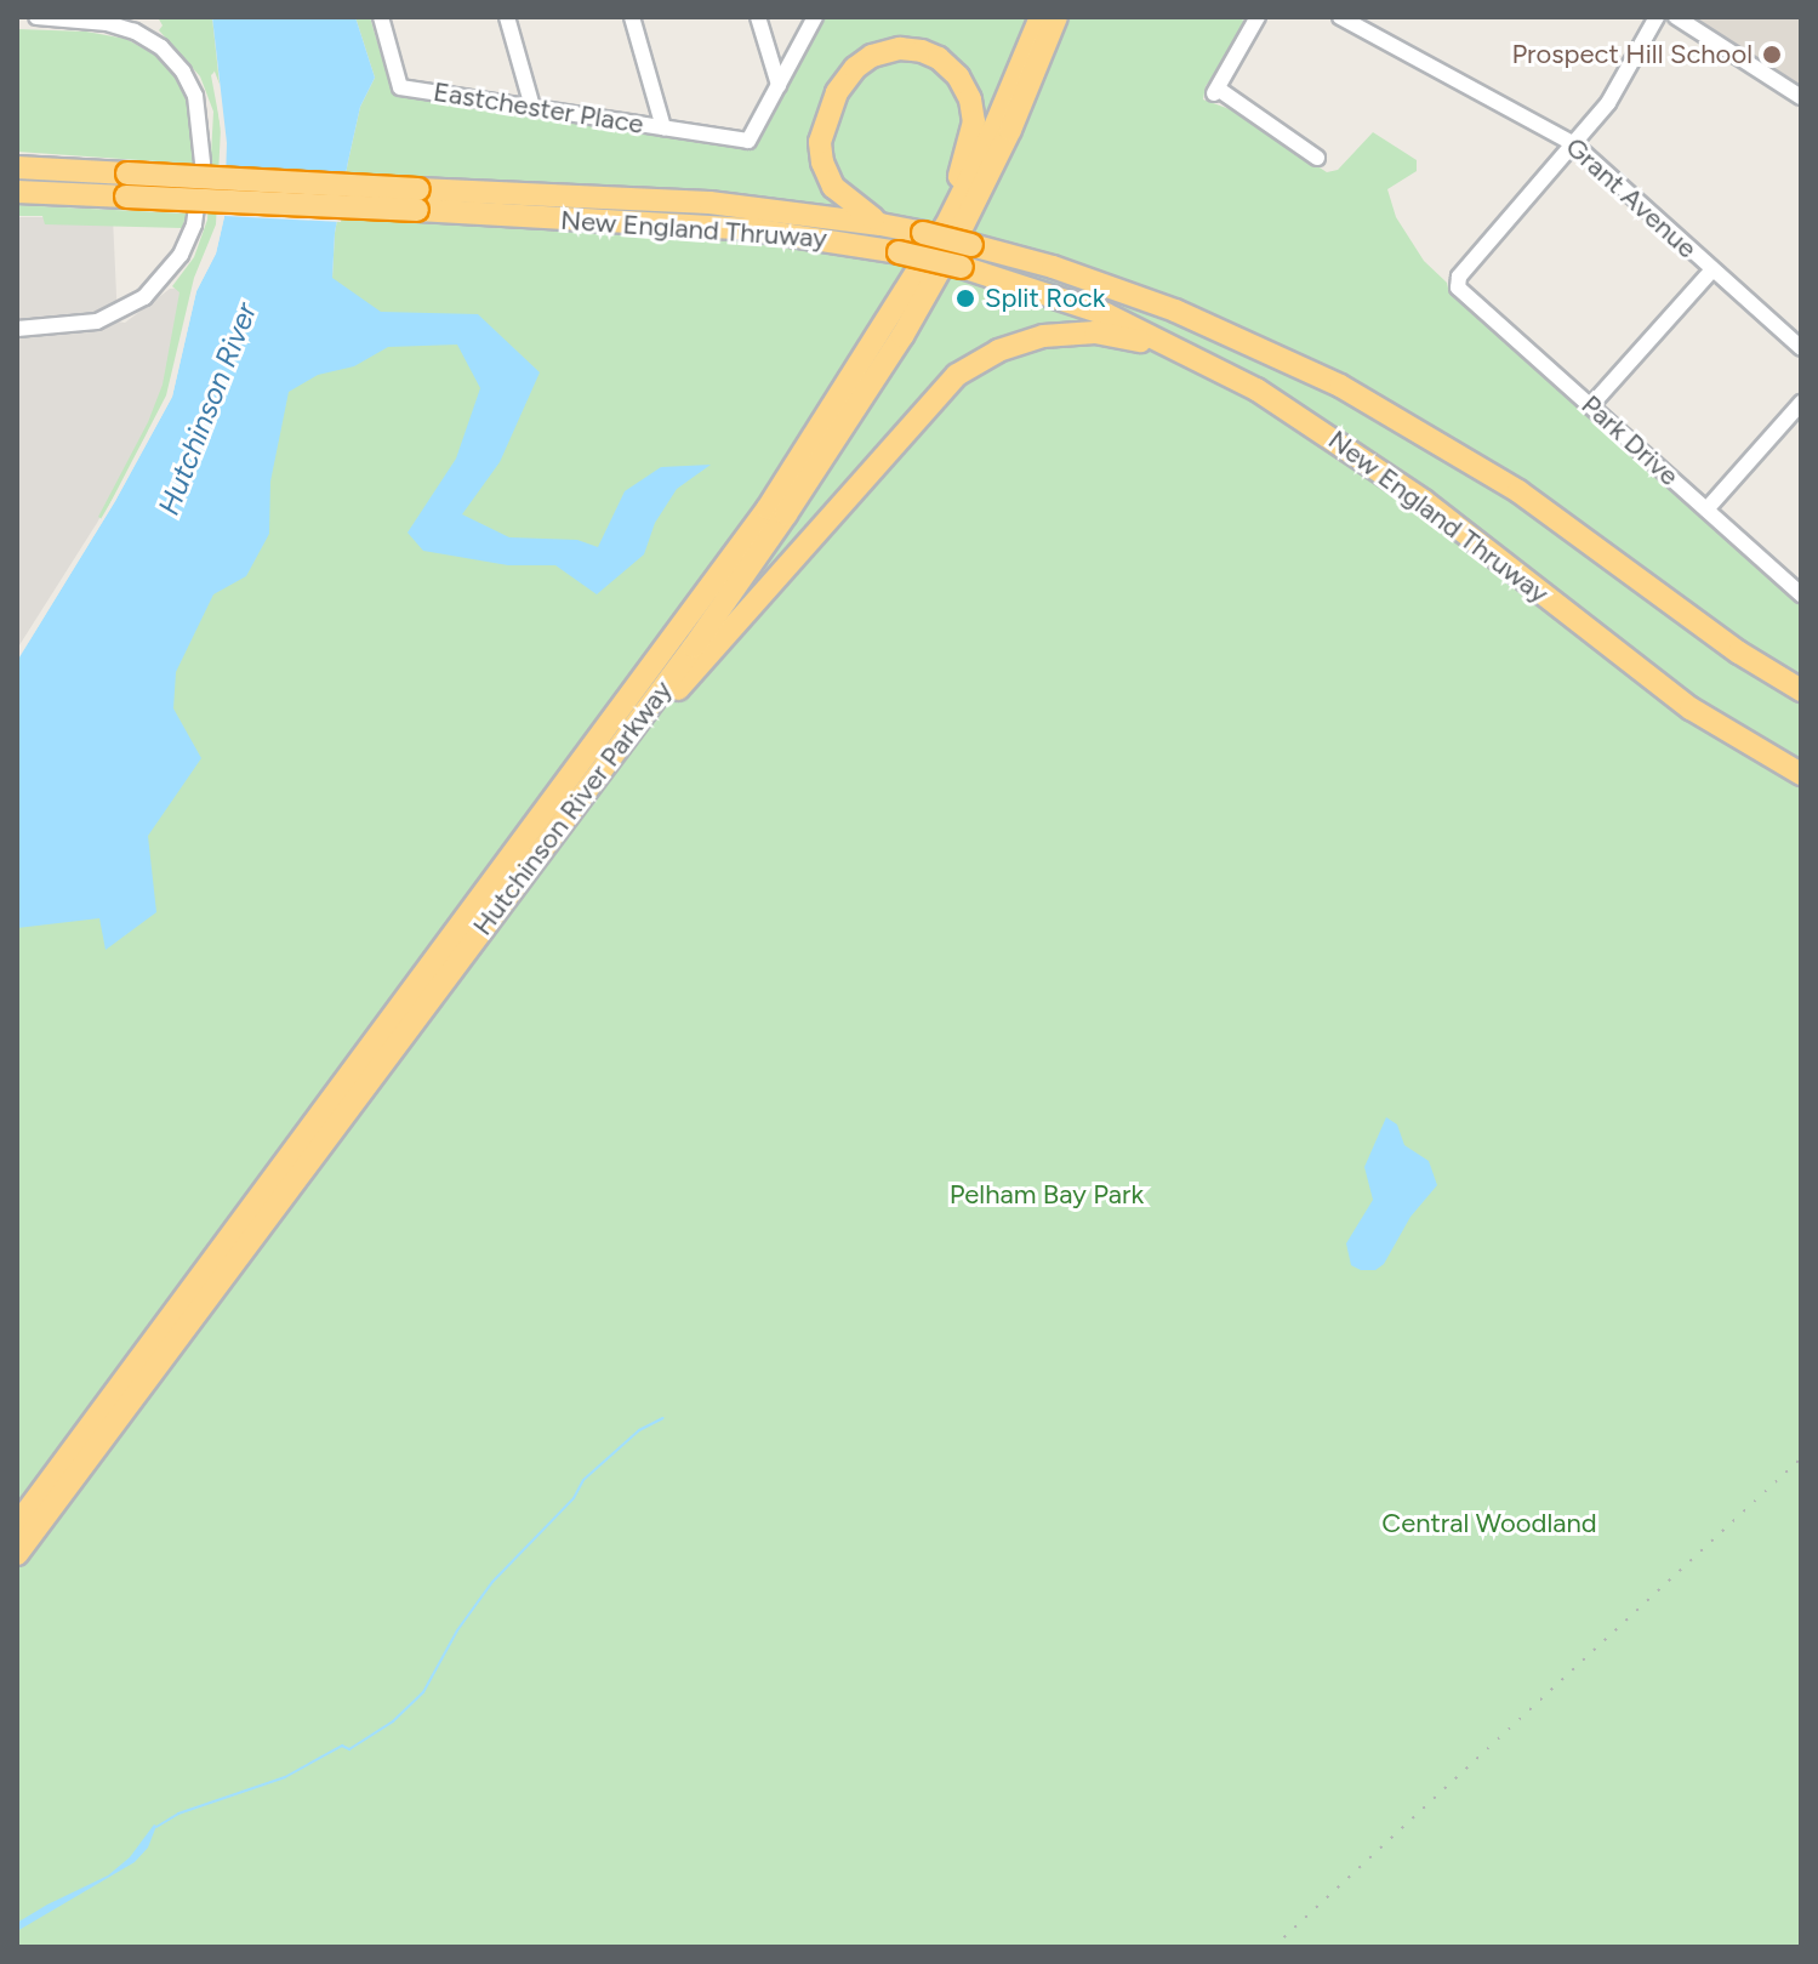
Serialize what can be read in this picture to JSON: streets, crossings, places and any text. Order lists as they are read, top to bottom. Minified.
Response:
{"streets":{"highway":["New England Thruway","Hutchinson River Parkway"],"street":["Eastchester Place","Grant Avenue","Park Drive"]},"crossings":[["Grant Avenue","Park Drive"],["New England Thruway","Hutchinson River Parkway"]],"water":["Hutchinson River"],"parks":["Pelham Bay Park","Central Woodland"],"places":["Prospect Hill School","Split Rock"]}
